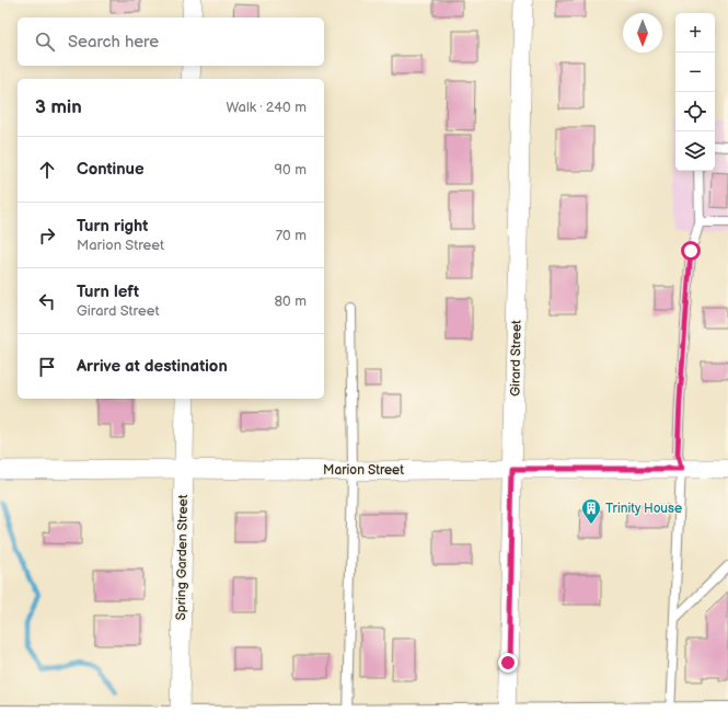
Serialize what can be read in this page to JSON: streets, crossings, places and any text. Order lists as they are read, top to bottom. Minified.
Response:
{"streets":{"street":["Girard Street","Marion Street","Spring Garden Street"]},"crossings":[["Girard Street","Marion Street"],["Marion Street","Spring Garden Street"]],"places":{"building":["Trinity House"]},"north":"bottom","page":{"map_buttons":["+","−"],"search":"Search here","heading":["3 min","Walk · 240 m"],"list":[["Continue","90 m"],["Turn right","Marion Street","70 m"],["Turn left","Girard Street","80 m"],"Arrive at destination"]}}
